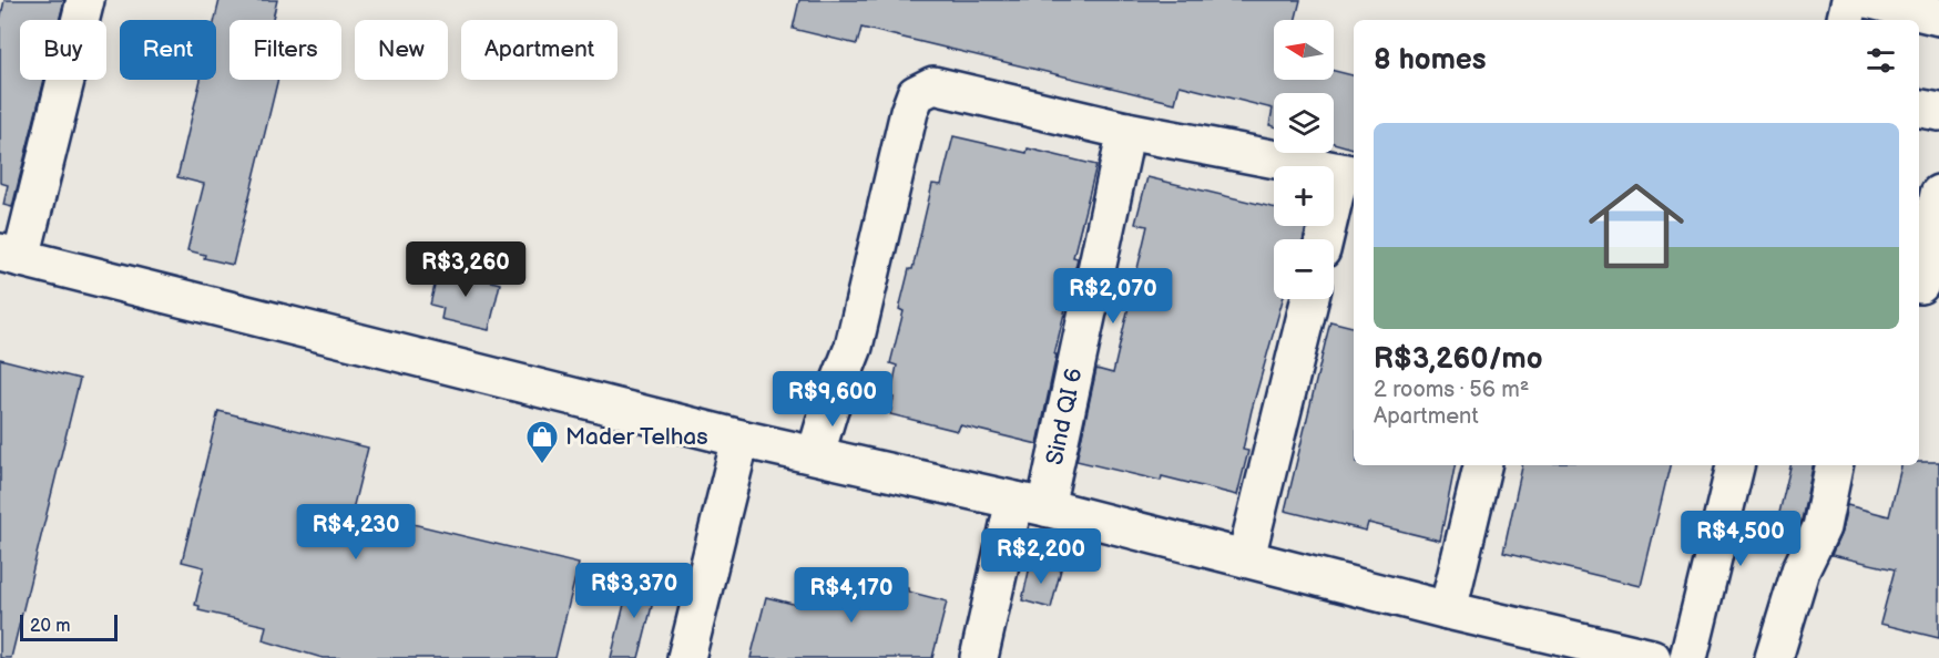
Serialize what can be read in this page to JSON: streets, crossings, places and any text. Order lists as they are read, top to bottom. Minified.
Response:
{"streets":{"street":["Sind QI 6"]},"places":{"shop":["Mader Telhas"]},"scale_bar":"20 m","north":"left","page":{"map_buttons":["+","−"],"chip":["Buy","Rent","Filters","New","Apartment"],"heading":"8 homes","list":[{"name":"R$3,260/mo","note":"2 rooms · 56 m² · Apartment"}],"price":["R$3,260","R$2,070","R$9,600","R$4,230","R$4,500","R$2,200","R$3,370","R$4,170"],"scale":"20 m"}}
